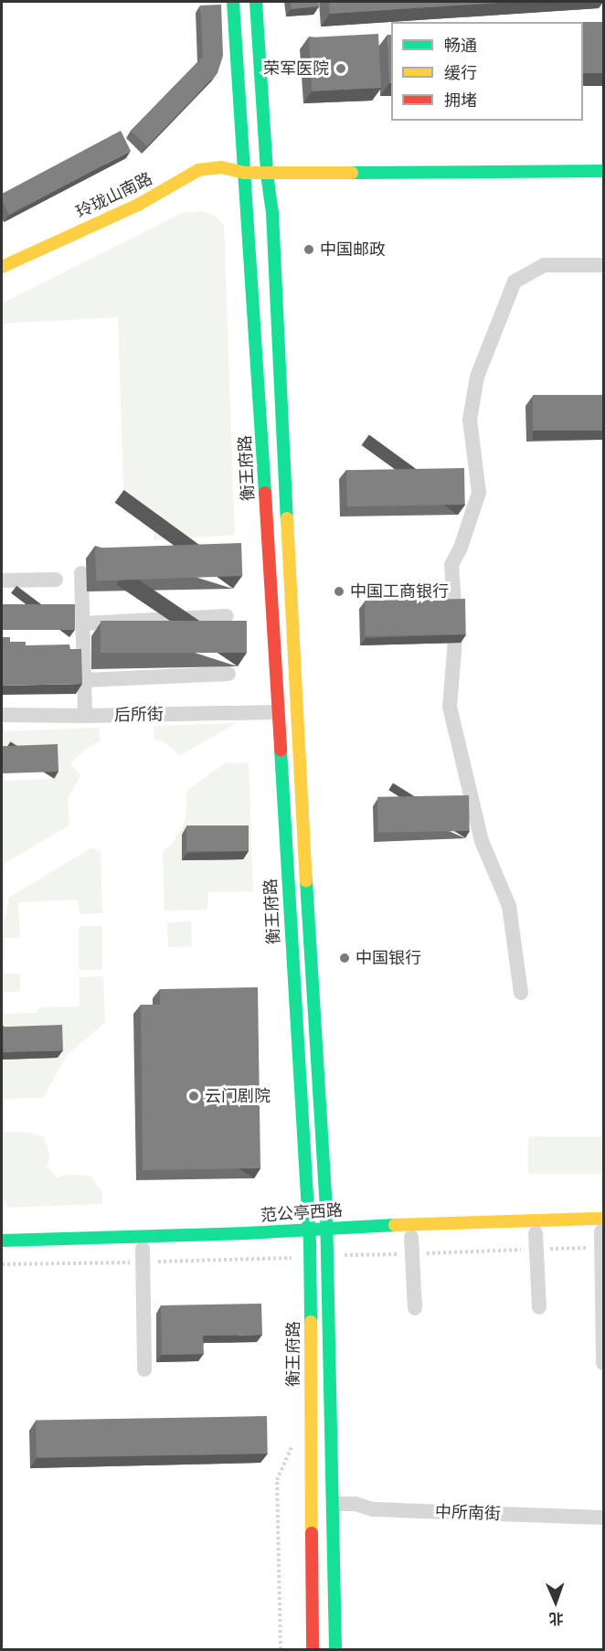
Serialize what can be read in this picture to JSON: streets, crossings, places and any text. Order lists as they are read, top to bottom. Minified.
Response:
{"streets":{"main road":["玲珑山南路","衡王府路","范公亭西路"],"street":["后所街","中所南街"]},"crossings":[["玲珑山南路","衡王府路"],["衡王府路","后所街"],["衡王府路","范公亭西路"]],"places":["荣军医院","中国邮政","中国工商银行","中国银行","云门剧院"],"legend":["畅通","缓行","拥堵"],"north":"bottom"}
